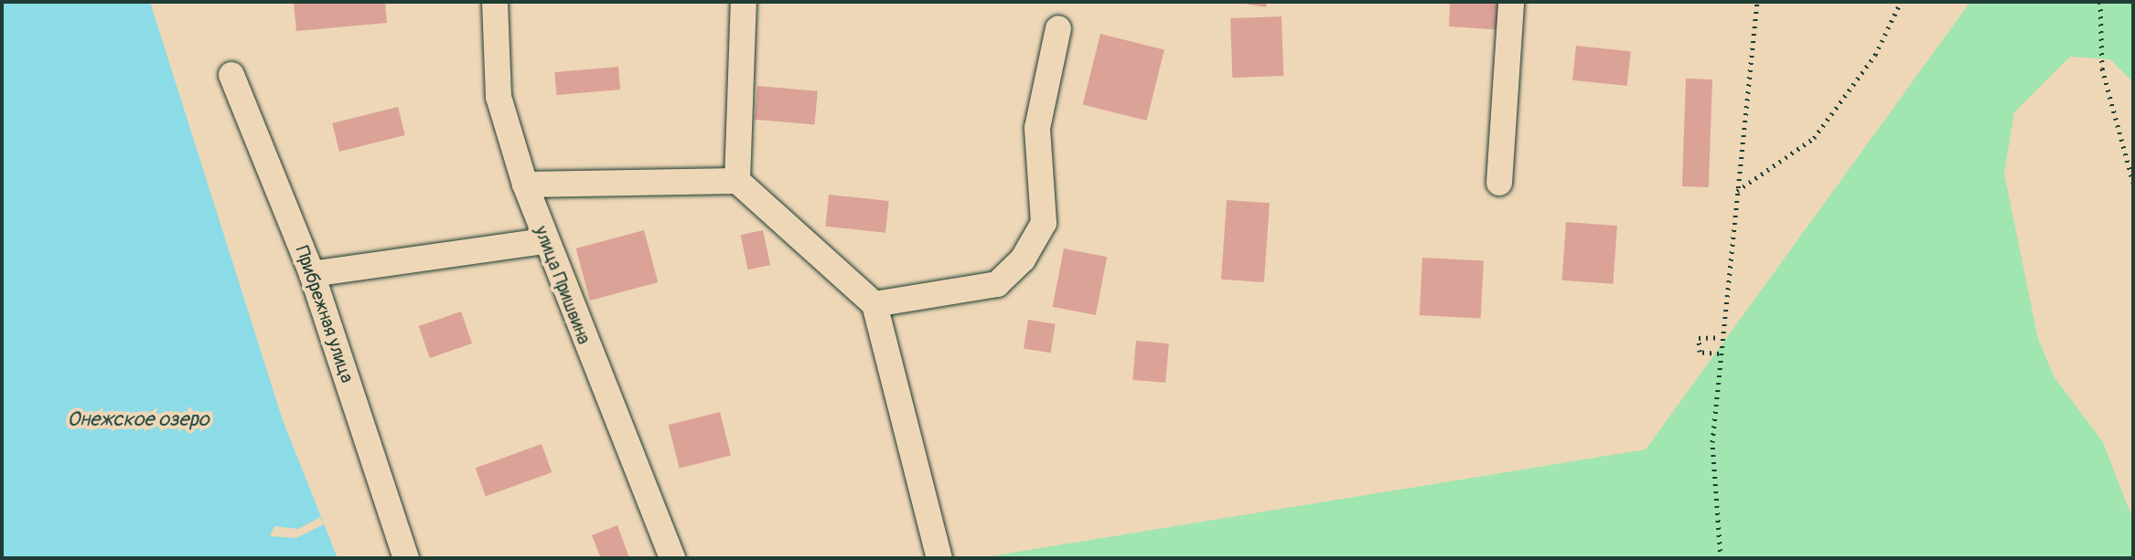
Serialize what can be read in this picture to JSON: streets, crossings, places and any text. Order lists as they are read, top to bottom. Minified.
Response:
{"streets":{"street":["улица Пришвина","Прибрежная улица"]},"water":["Онежское озеро"]}
